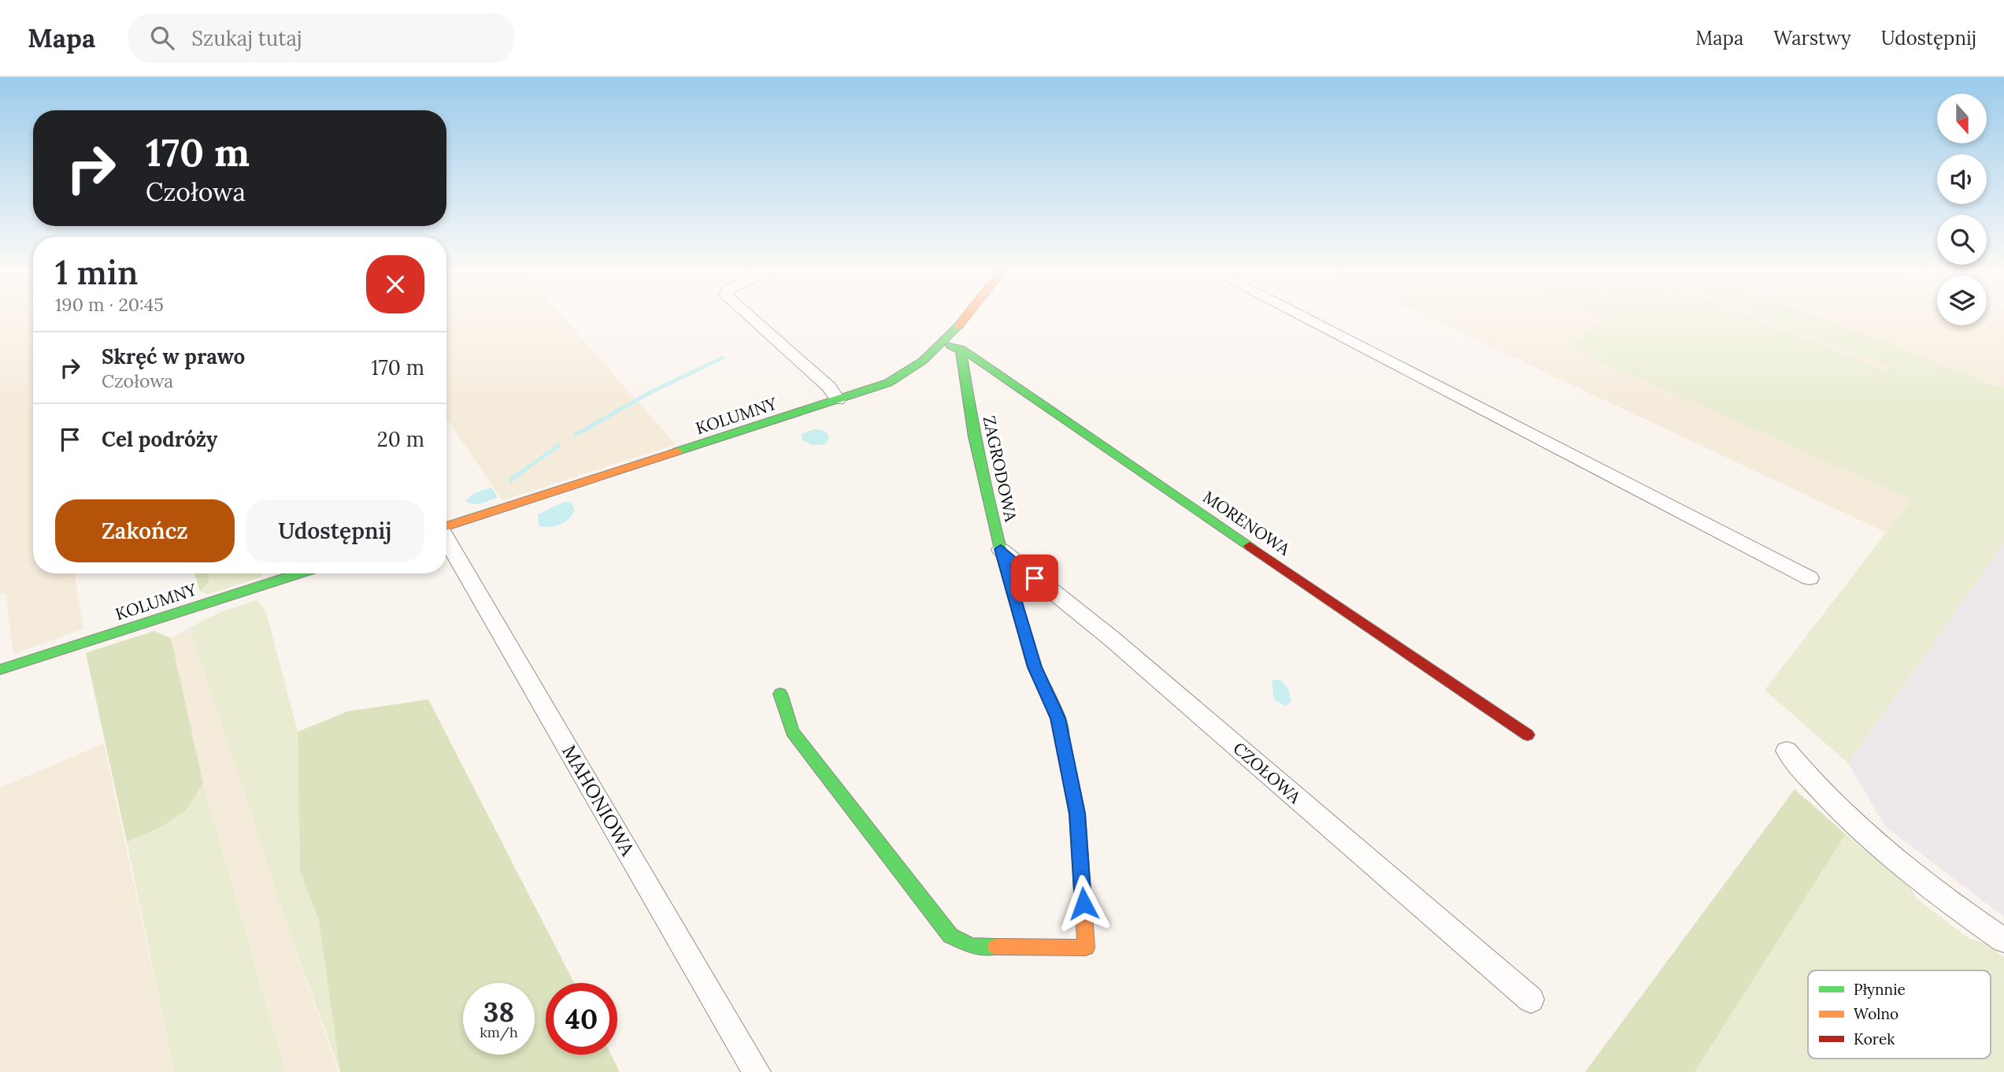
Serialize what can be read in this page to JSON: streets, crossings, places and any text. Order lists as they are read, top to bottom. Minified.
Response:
{"streets":{"street":["KOLUMNY","ZAGRODOWA","MORENOWA","CZOŁOWA","MAHONIOWA"]},"crossings":[["KOLUMNY","MORENOWA"],["ZAGRODOWA","MORENOWA"],["ZAGRODOWA","CZOŁOWA"]],"legend":["Płynnie","Wolno","Korek"],"north":"bottom","page":{"header":"Mapa","search":"Szukaj tutaj","nav":["Mapa","Warstwy","Udostępnij"],"turn":["170 m","Czołowa"],"heading":["1 min","190 m · 20:45"],"list":[{"name":"Skręć w prawo","note":"Czołowa","value":"170 m"},{"name":"Cel podróży","value":"20 m"}],"buttons":["Zakończ","Udostępnij"],"speed":"38 km/h","limit":"40"}}
